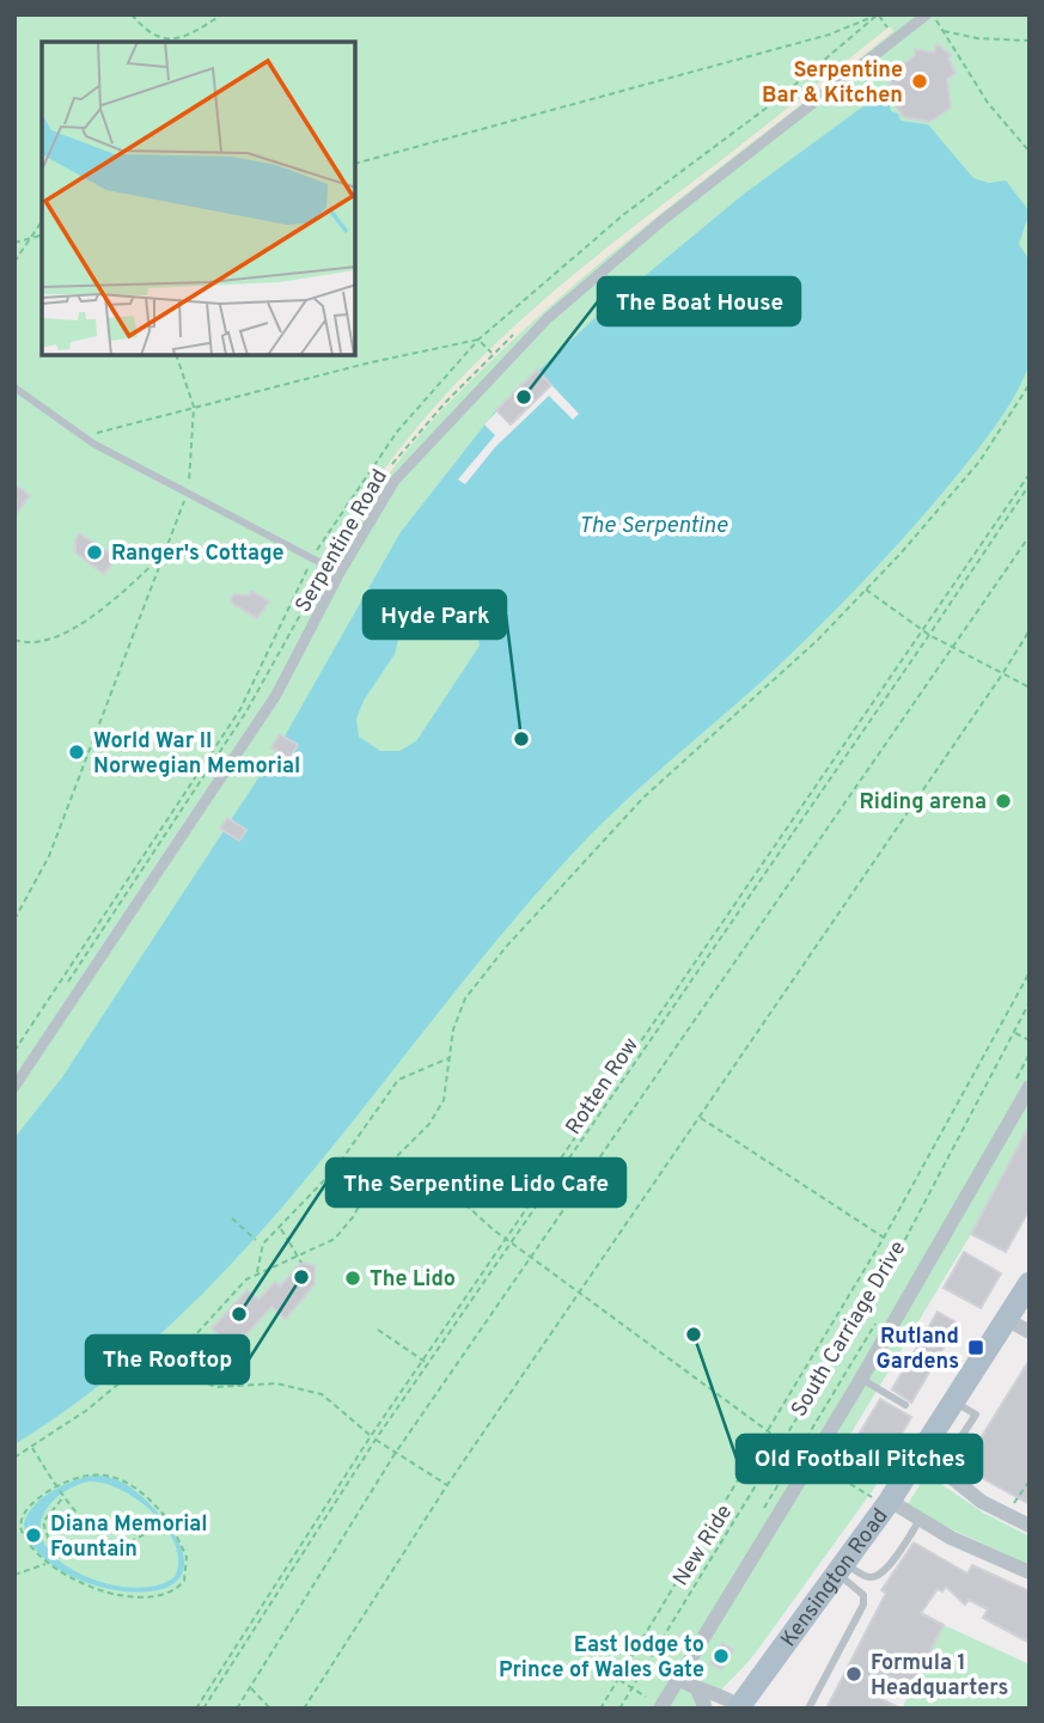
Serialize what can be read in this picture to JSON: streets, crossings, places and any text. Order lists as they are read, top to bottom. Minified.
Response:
{"streets":{"main road":["Kensington Road"],"street":["Serpentine Road","South Carriage Drive"],"path":["Rotten Row","New Ride"]},"water":["The Serpentine"],"places":{"other":["Serpentine Bar & Kitchen","The Boat House","Ranger's Cottage","Hyde Park","World War II Norwegian Memorial","Riding arena","The Rooftop","The Lido","The Serpentine Lido Cafe","Old Football Pitches","Diana Memorial Fountain","East lodge to Prince of Wales Gate","Formula 1 Headquarters"],"transit":["Rutland Gardens"]}}
